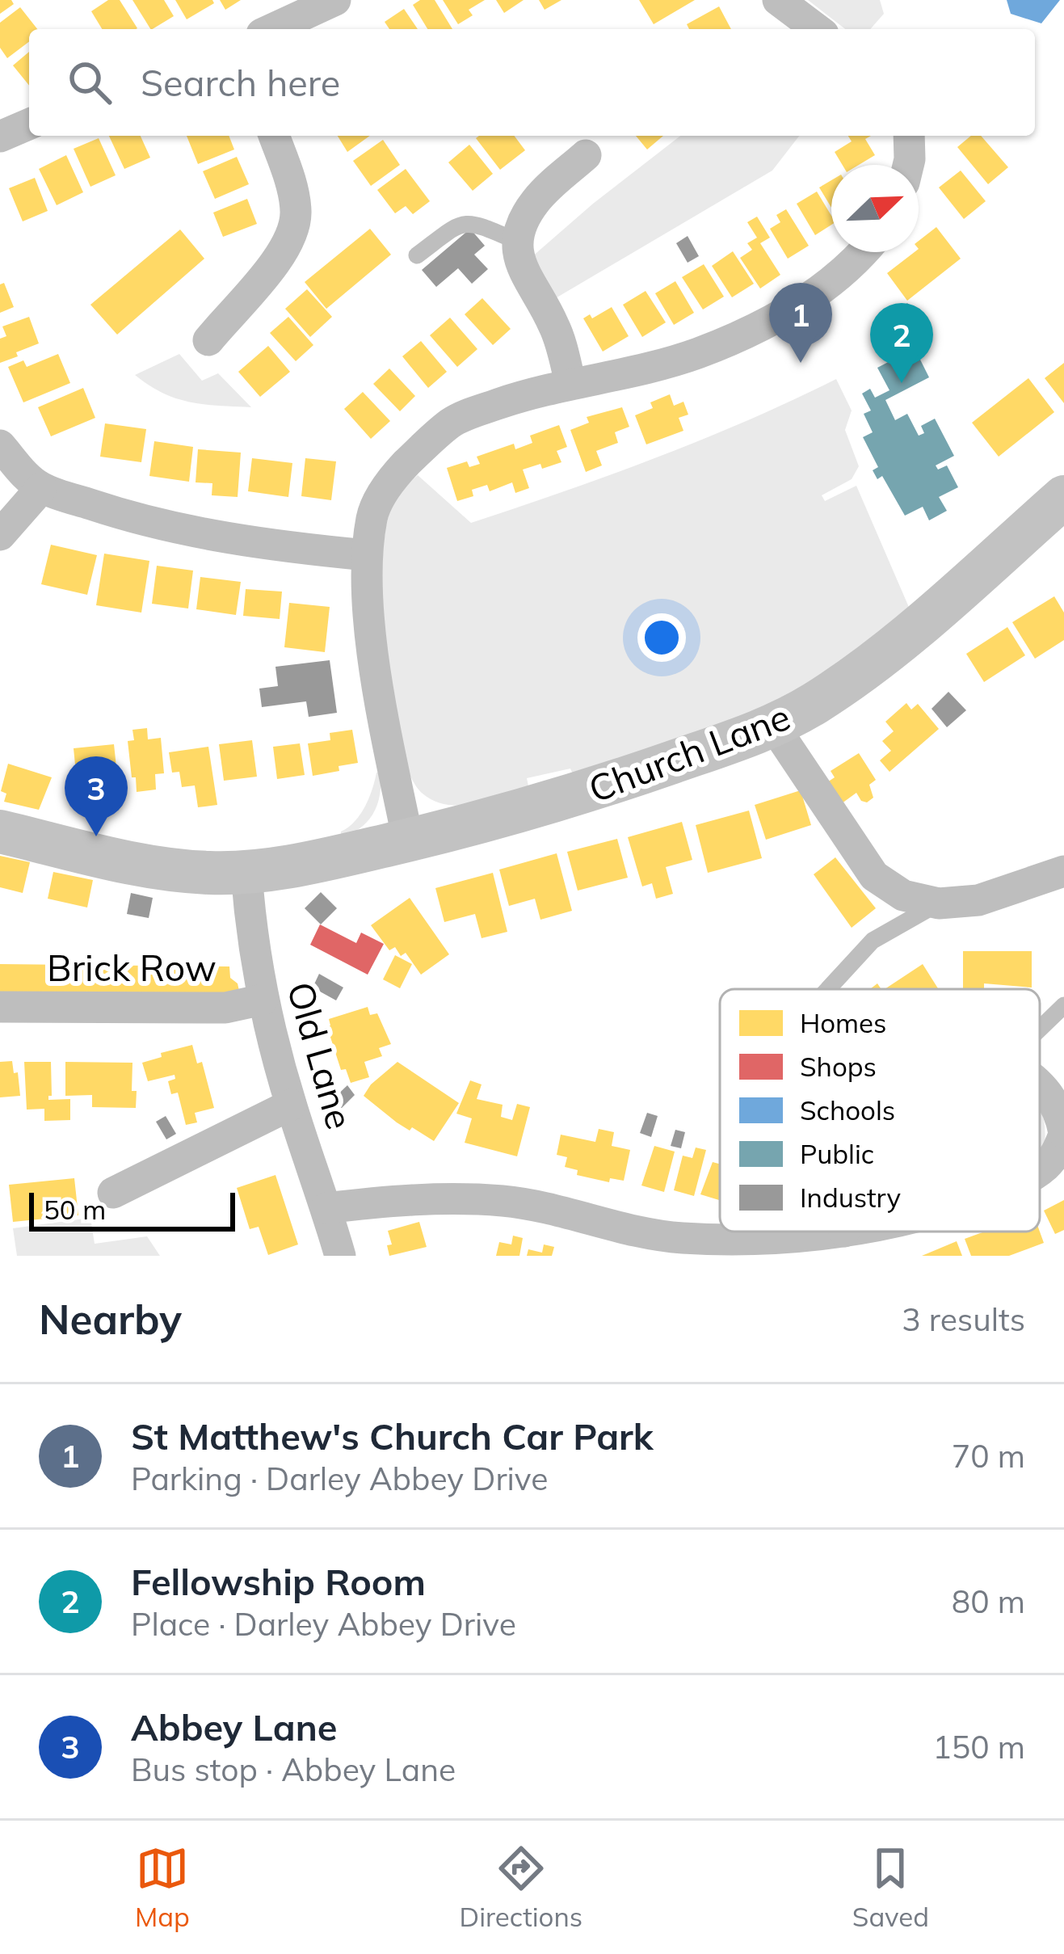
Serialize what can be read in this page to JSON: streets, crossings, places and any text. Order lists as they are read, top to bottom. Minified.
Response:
{"streets":{"street":["Church Lane","Brick Row","Old Lane"]},"crossings":[["Church Lane","Old Lane"],["Brick Row","Old Lane"]],"legend":["Homes","Shops","Schools","Public","Industry"],"scale_bar":"50 m","north":"top right","page":{"search":"Search here","pins":["1","2","3"],"scale":"50 m","heading":["Nearby","3 results"],"list":[{"mark":"1","name":"St Matthew's Church Car Park","note":"Parking · Darley Abbey Drive","value":"70 m"},{"mark":"2","name":"Fellowship Room","note":"Place · Darley Abbey Drive","value":"80 m"},{"mark":"3","name":"Abbey Lane","note":"Bus stop · Abbey Lane","value":"150 m"}],"nav":["Map","Directions","Saved"]}}
